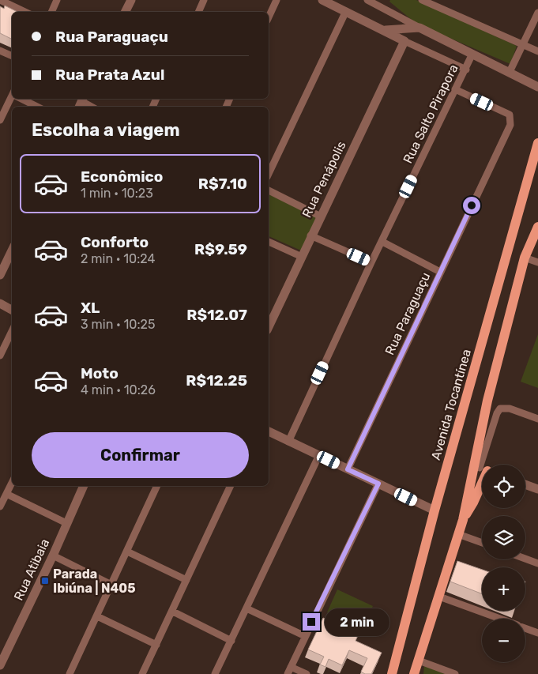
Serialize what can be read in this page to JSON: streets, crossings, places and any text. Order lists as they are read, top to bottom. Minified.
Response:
{"streets":{"main road":["Avenida Tocantínea"],"street":["Rua Salto Pirapora","Rua Penápolis","Rua Paraguaçu","Rua Atibaia"]},"crossings":[["Rua Salto Pirapora","Rua Paraguaçu"]],"places":{"transit":["Parada Ibiúna | N405"]},"page":{"banner":["Rua Paraguaçu","Rua Prata Azul"],"heading":"Escolha a viagem","list":[{"name":"Econômico","note":"1 min · 10:23","value":"R$7.10"},{"name":"Conforto","note":"2 min · 10:24","value":"R$9.59"},{"name":"XL","note":"3 min · 10:25","value":"R$12.07"},{"name":"Moto","note":"4 min · 10:26","value":"R$12.25"}],"buttons":"Confirmar","map_buttons":["+","−"],"bubble":"2 min"}}
